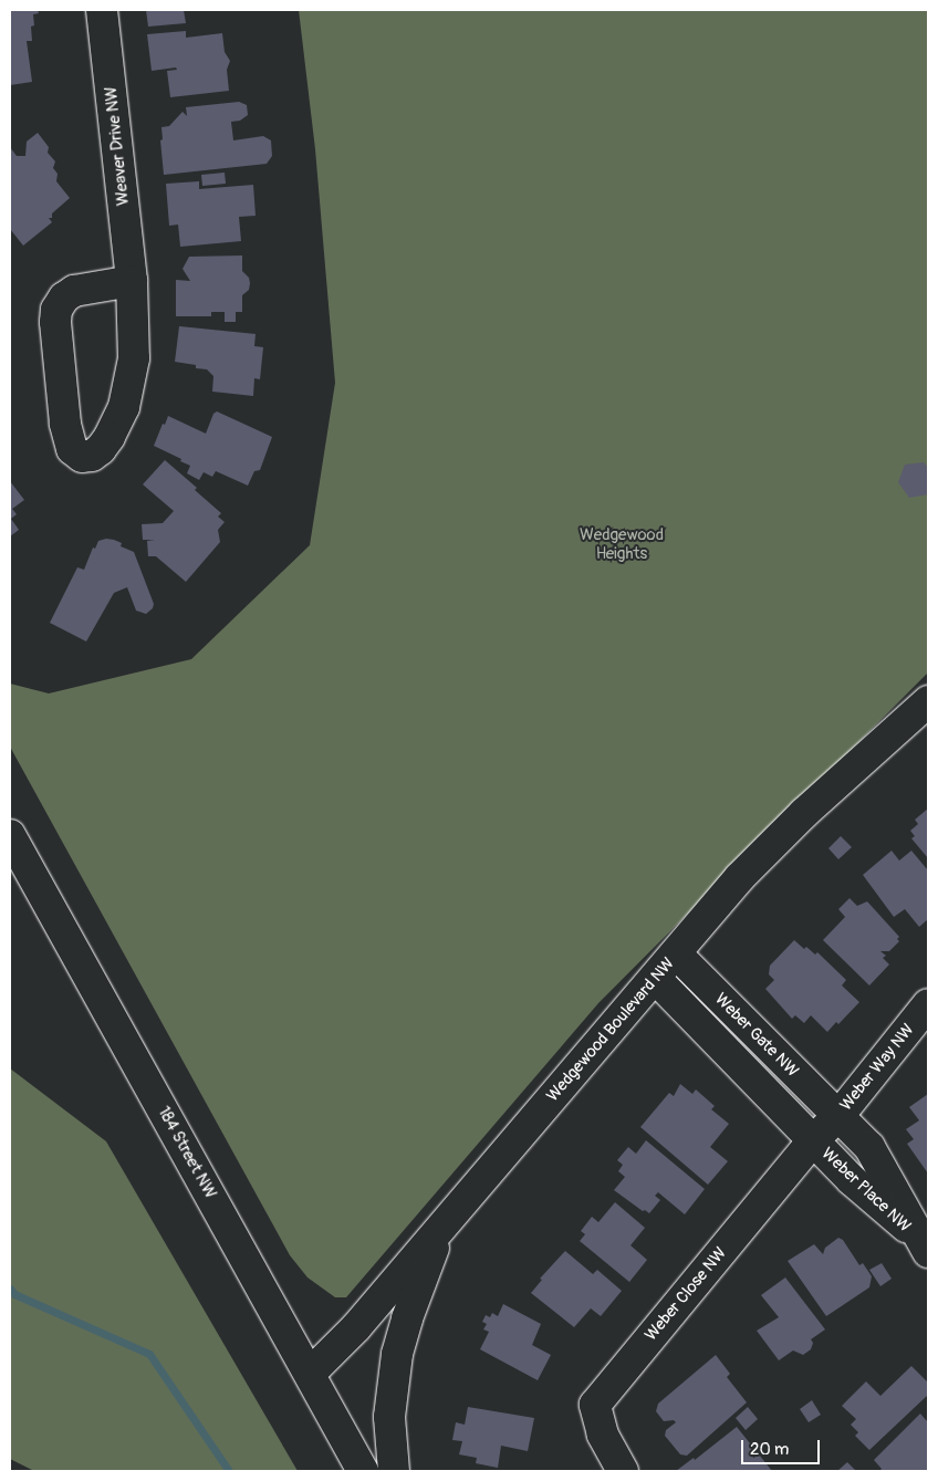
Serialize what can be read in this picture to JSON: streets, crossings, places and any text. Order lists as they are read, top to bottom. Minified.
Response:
{"streets":{"street":["Weaver Drive NW","Wedgewood Boulevard NW","Weber Gate NW","Weber Way NW","184 Street NW","Weber Place NW","Weber Close NW"]},"crossings":[["Wedgewood Boulevard NW","Weber Gate NW"],["Wedgewood Boulevard NW","184 Street NW"],["Weber Gate NW","Weber Way NW"],["Weber Gate NW","Weber Place NW"],["Weber Gate NW","Weber Close NW"],["Weber Way NW","Weber Place NW"],["Weber Way NW","Weber Close NW"],["Weber Place NW","Weber Close NW"]],"parks":["Wedgewood Heights"],"scale_bar":"20 m"}
